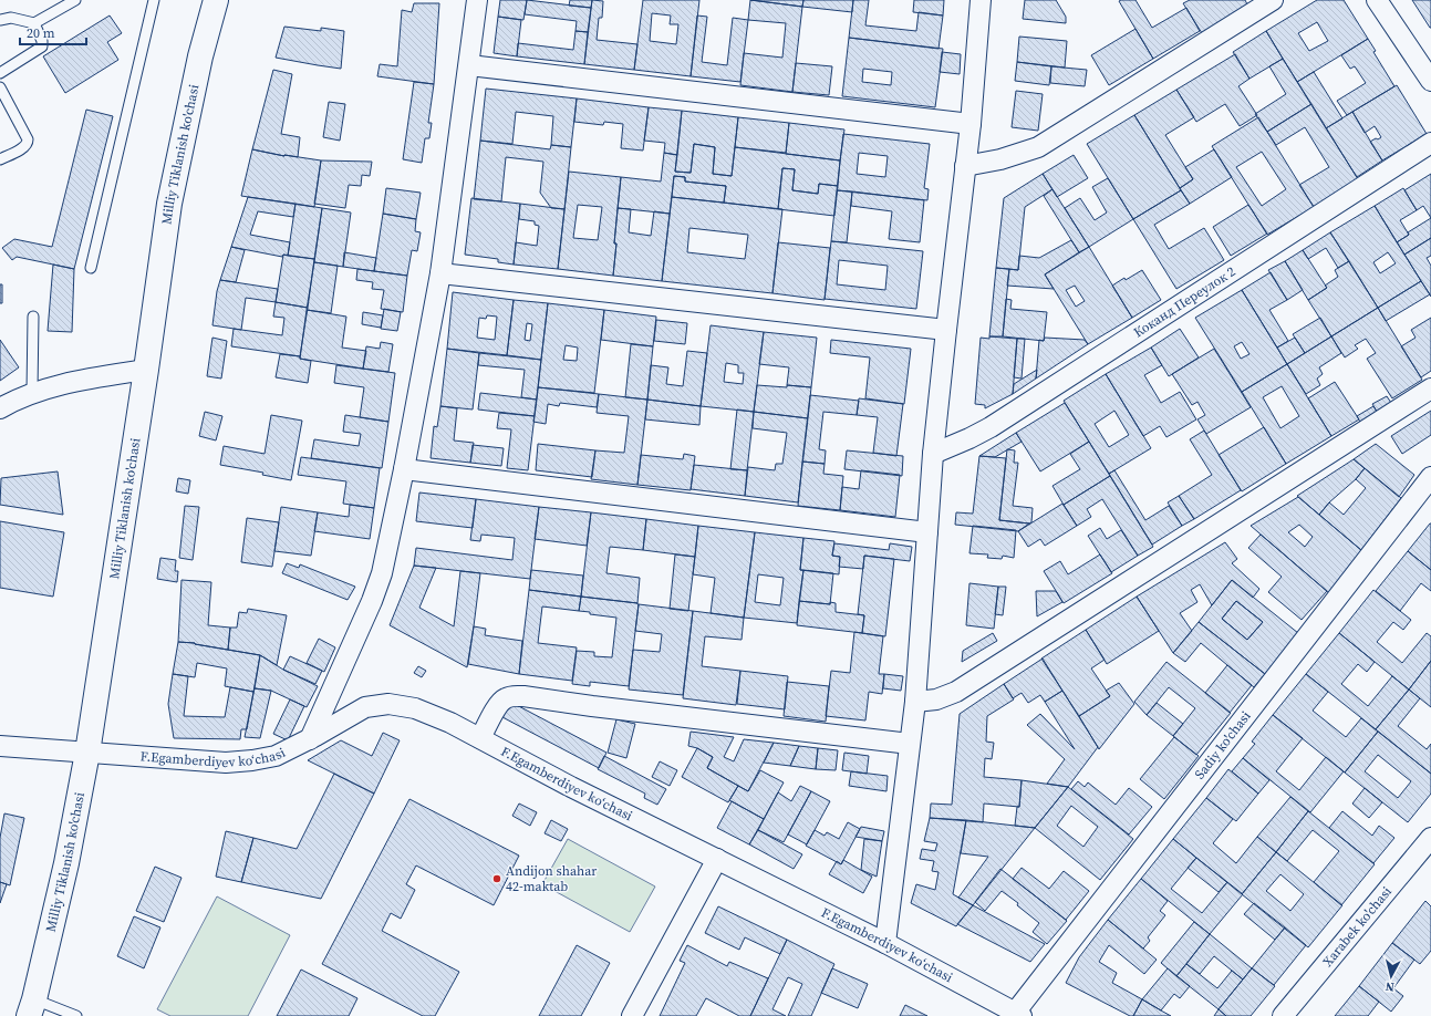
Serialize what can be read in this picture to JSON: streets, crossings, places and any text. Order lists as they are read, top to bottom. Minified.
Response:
{"streets":{"main road":["Milliy Tiklanish ko'chasi"],"street":["Коканд Πереулок 2","Sadiy ko'chasi","F.Egamberdiyev kо‘chasi","Xarabek ko'chasi"]},"crossings":[["Milliy Tiklanish ko'chasi","F.Egamberdiyev kо‘chasi"],["Sadiy ko'chasi","F.Egamberdiyev kо‘chasi"]],"places":["Andijon shahar 42-maktab"],"scale_bar":"20 m","north":"bottom"}
